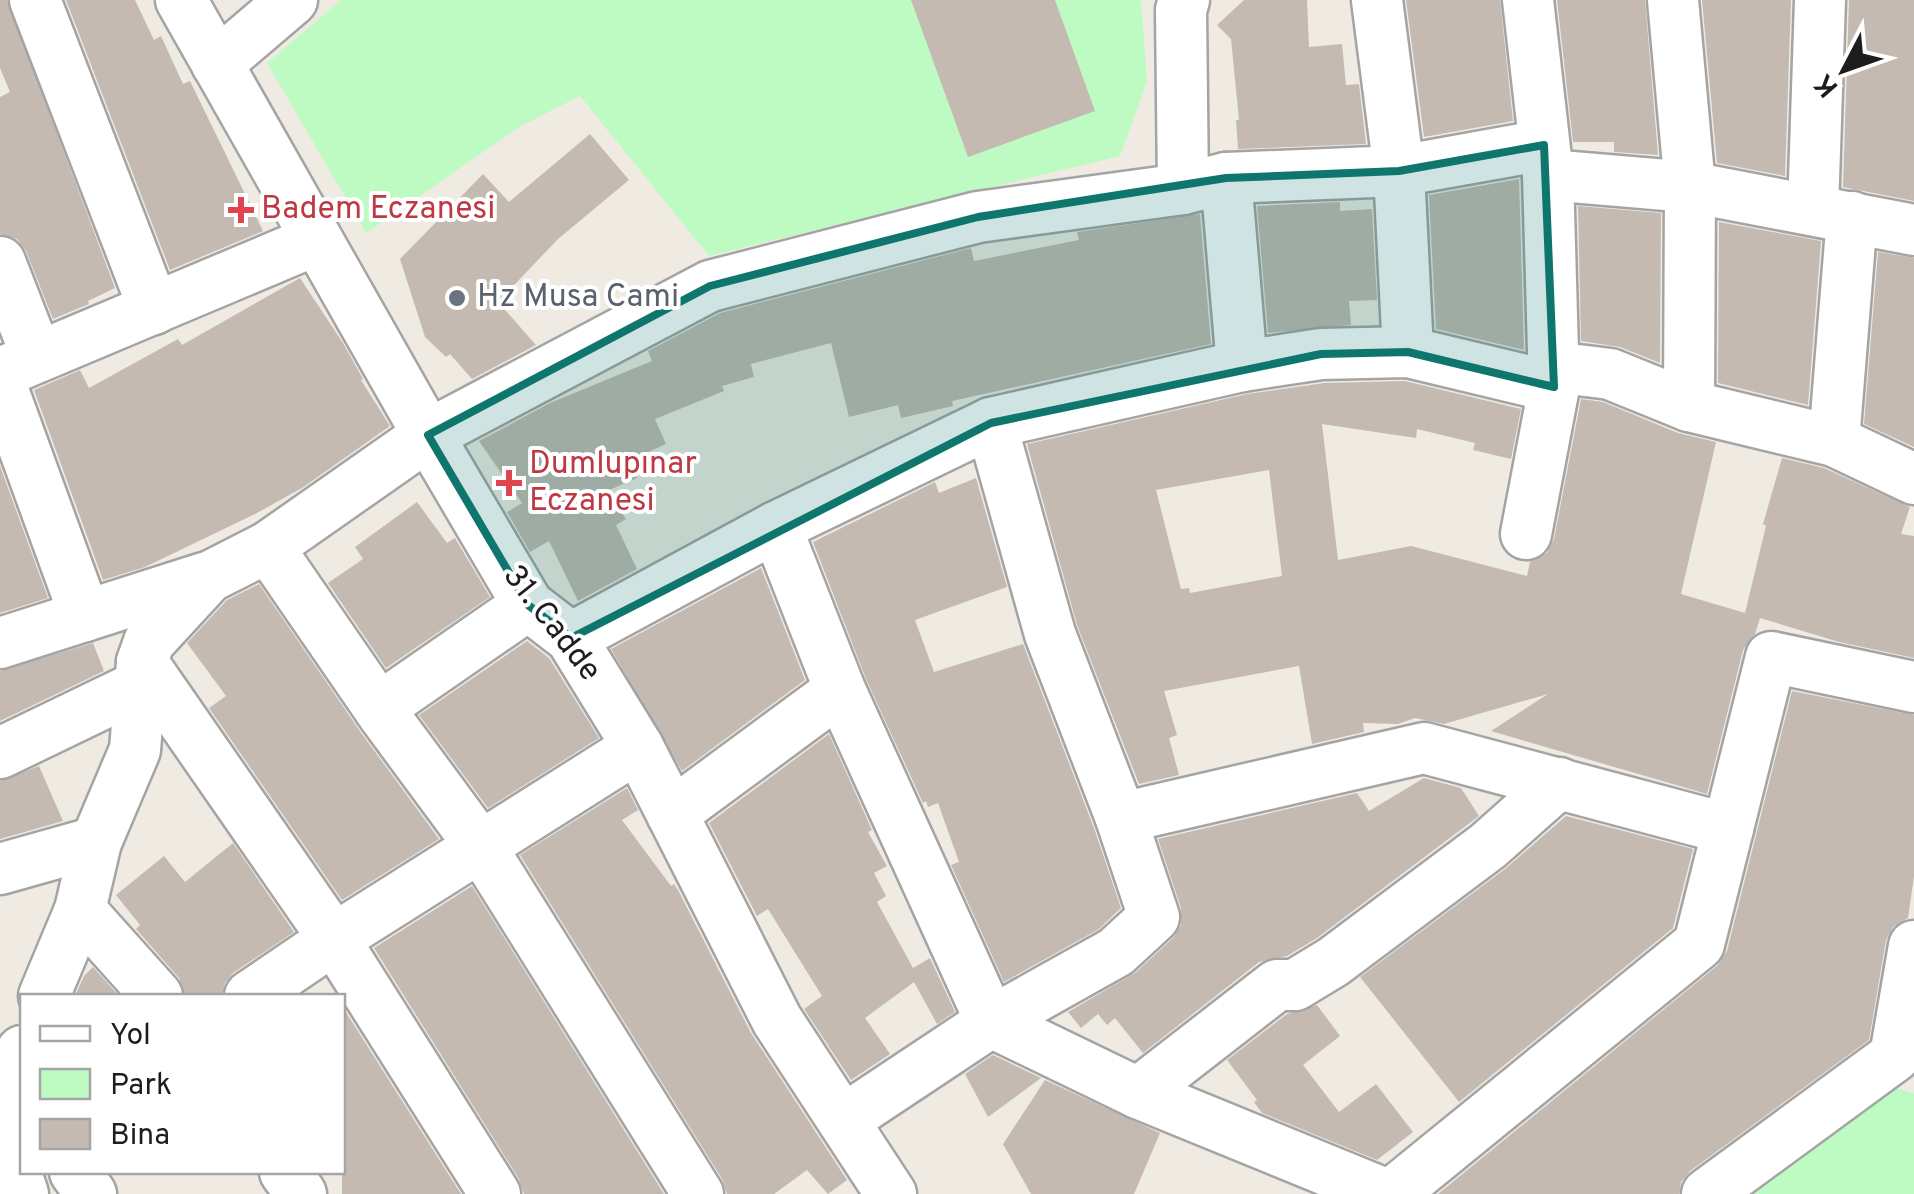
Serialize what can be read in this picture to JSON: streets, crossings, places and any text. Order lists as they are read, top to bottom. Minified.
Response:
{"streets":{"street":["31. Cadde"]},"places":{"health":["Badem Eczanesi","Dumlupınar Eczanesi"],"other":["Hz Musa Cami"]},"legend":["Yol","Park","Bina"],"north":"bottom left"}
